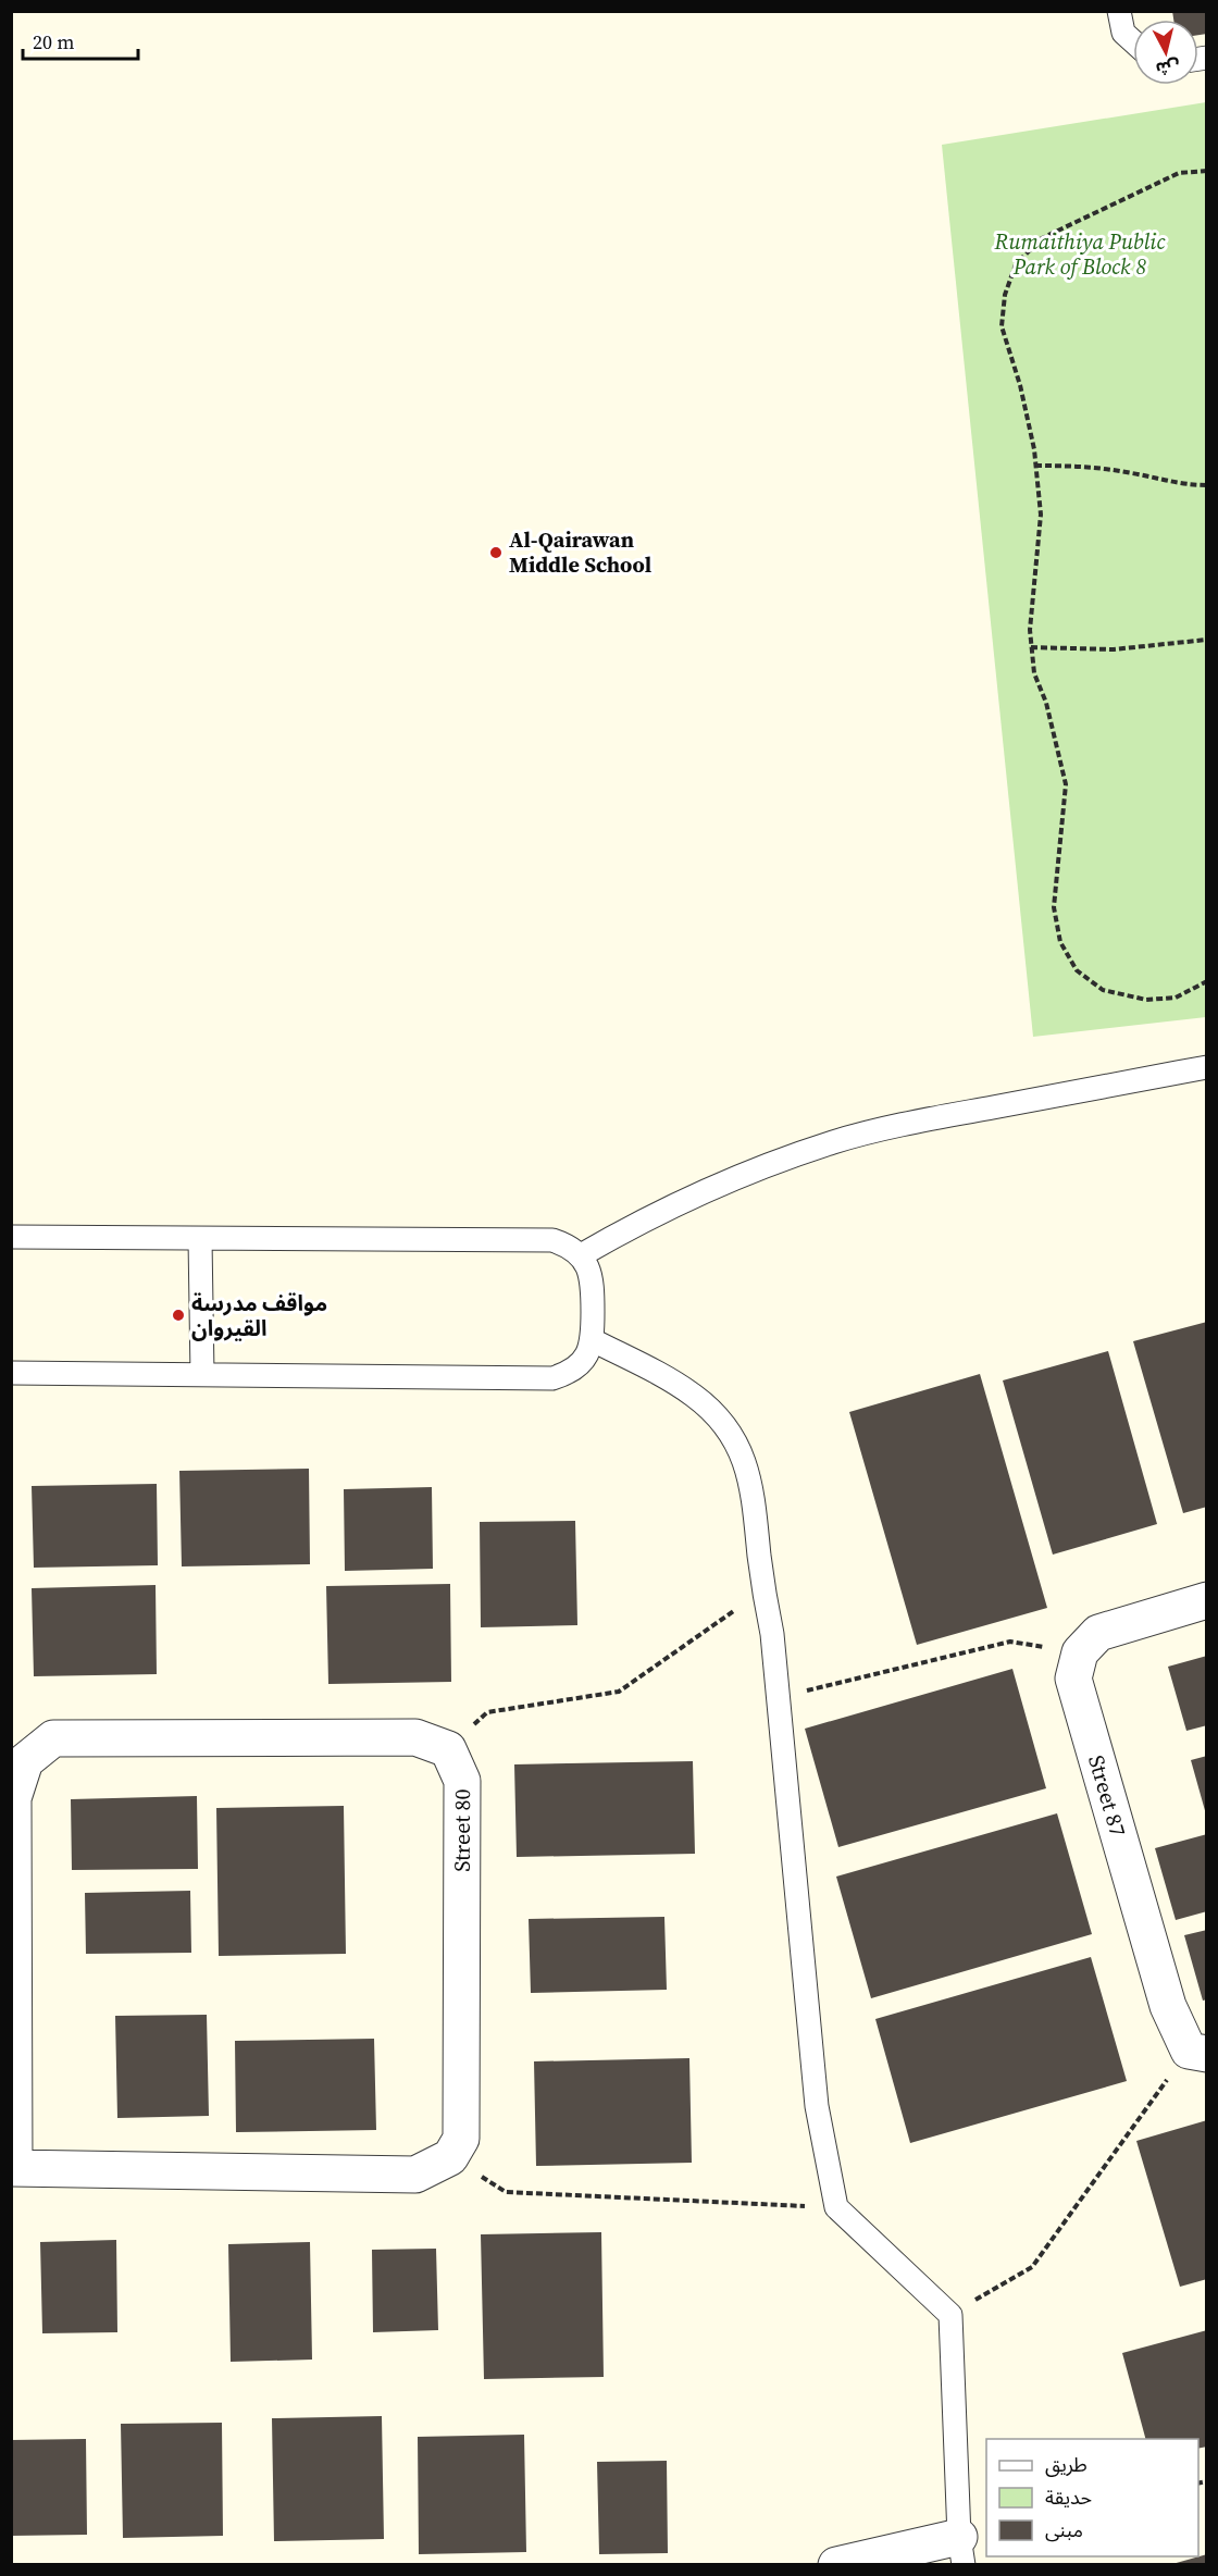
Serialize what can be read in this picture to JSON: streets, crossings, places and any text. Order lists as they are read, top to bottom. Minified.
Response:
{"streets":{"street":["Street 87","Street 80"]},"parks":["Rumaithiya Public Park of Block 8"],"places":["Al-Qairawan Middle School","مواقف مدرسة القيروان"],"legend":["طريق","حديقة","مبنى"],"scale_bar":"20 m","north":"bottom"}
